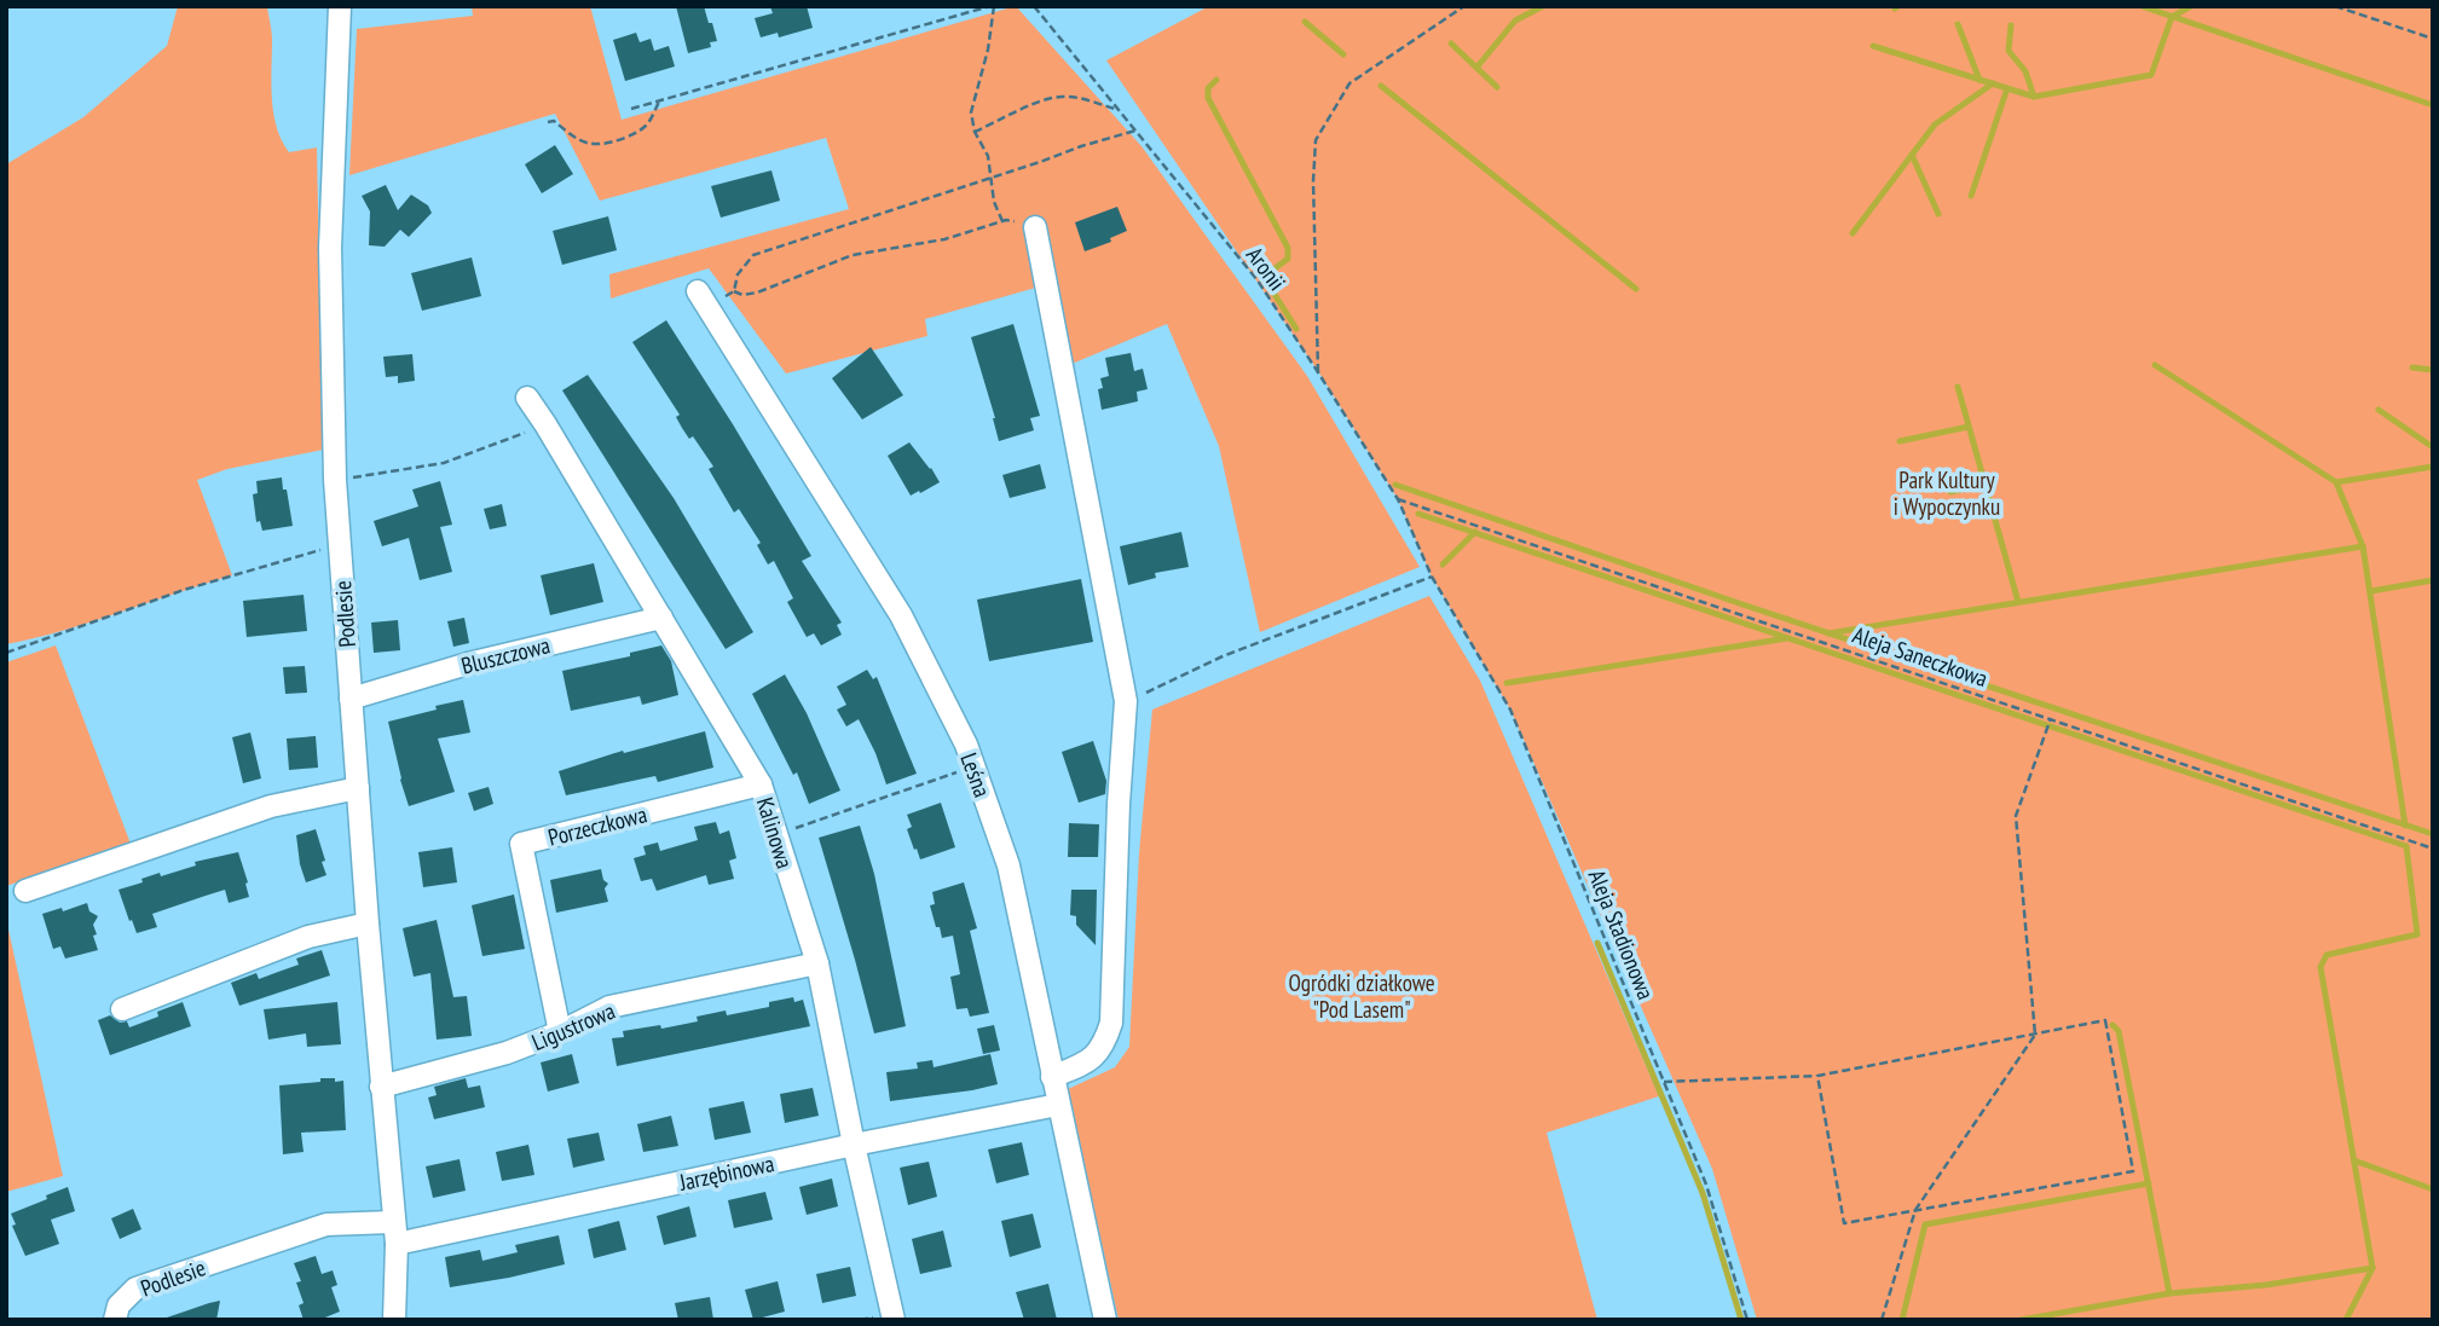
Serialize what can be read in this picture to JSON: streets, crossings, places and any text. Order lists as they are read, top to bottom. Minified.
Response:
{"streets":{"street":["Podlesie","Bluszczowa","Leśna","Porzeczkowa","Kalinowa","Ligustrowa","Jarzębinowa"],"path":["Aronii","Aleja Saneczkowa","Aleja Stadionowa"]},"crossings":[["Aronii","Aleja Saneczkowa"],["Aronii","Aleja Stadionowa"],["Podlesie","Bluszczowa"],["Podlesie","Ligustrowa"],["Podlesie","Jarzębinowa"],["Bluszczowa","Kalinowa"],["Leśna","Jarzębinowa"],["Porzeczkowa","Kalinowa"],["Porzeczkowa","Ligustrowa"],["Kalinowa","Ligustrowa"],["Kalinowa","Jarzębinowa"]],"parks":["Park Kultury i Wypoczynku","Ogródki działkowe \"Pod Lasem\""]}
